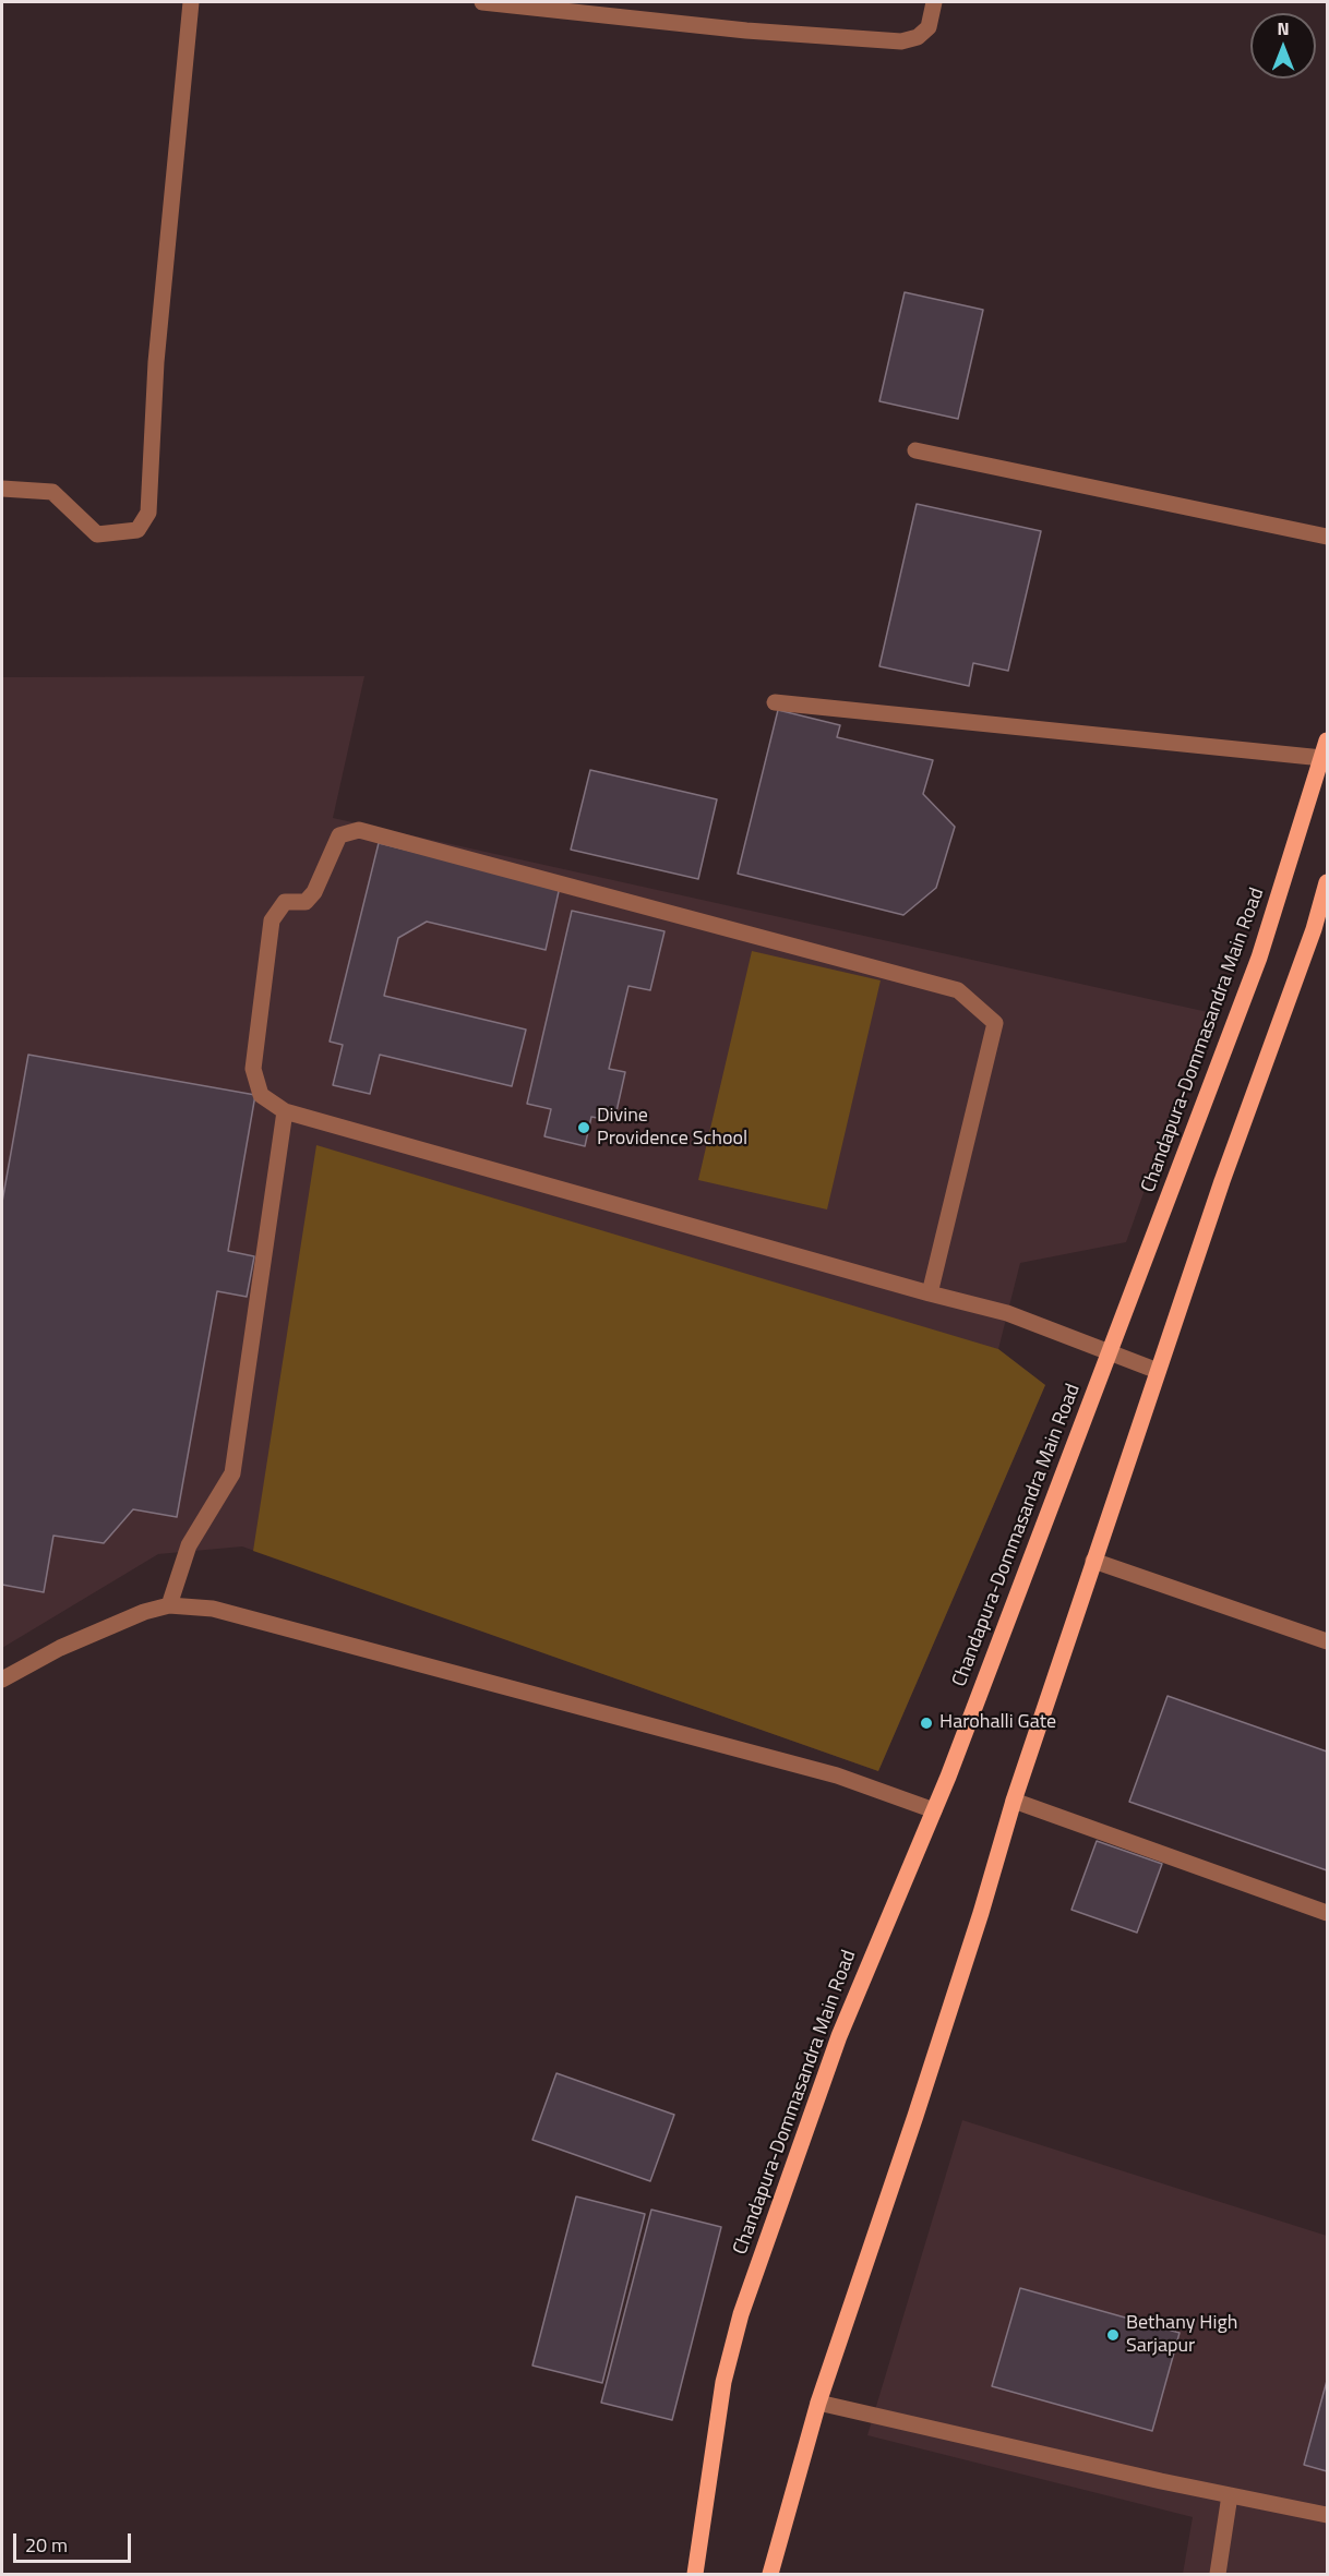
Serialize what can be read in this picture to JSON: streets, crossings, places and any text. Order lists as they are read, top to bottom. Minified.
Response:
{"streets":{"main road":["Chandapura-Dommasandra Main Road"]},"places":["Divine Providence School","Harohalli Gate","Bethany High Sarjapur"],"scale_bar":"20 m","north":"top"}
